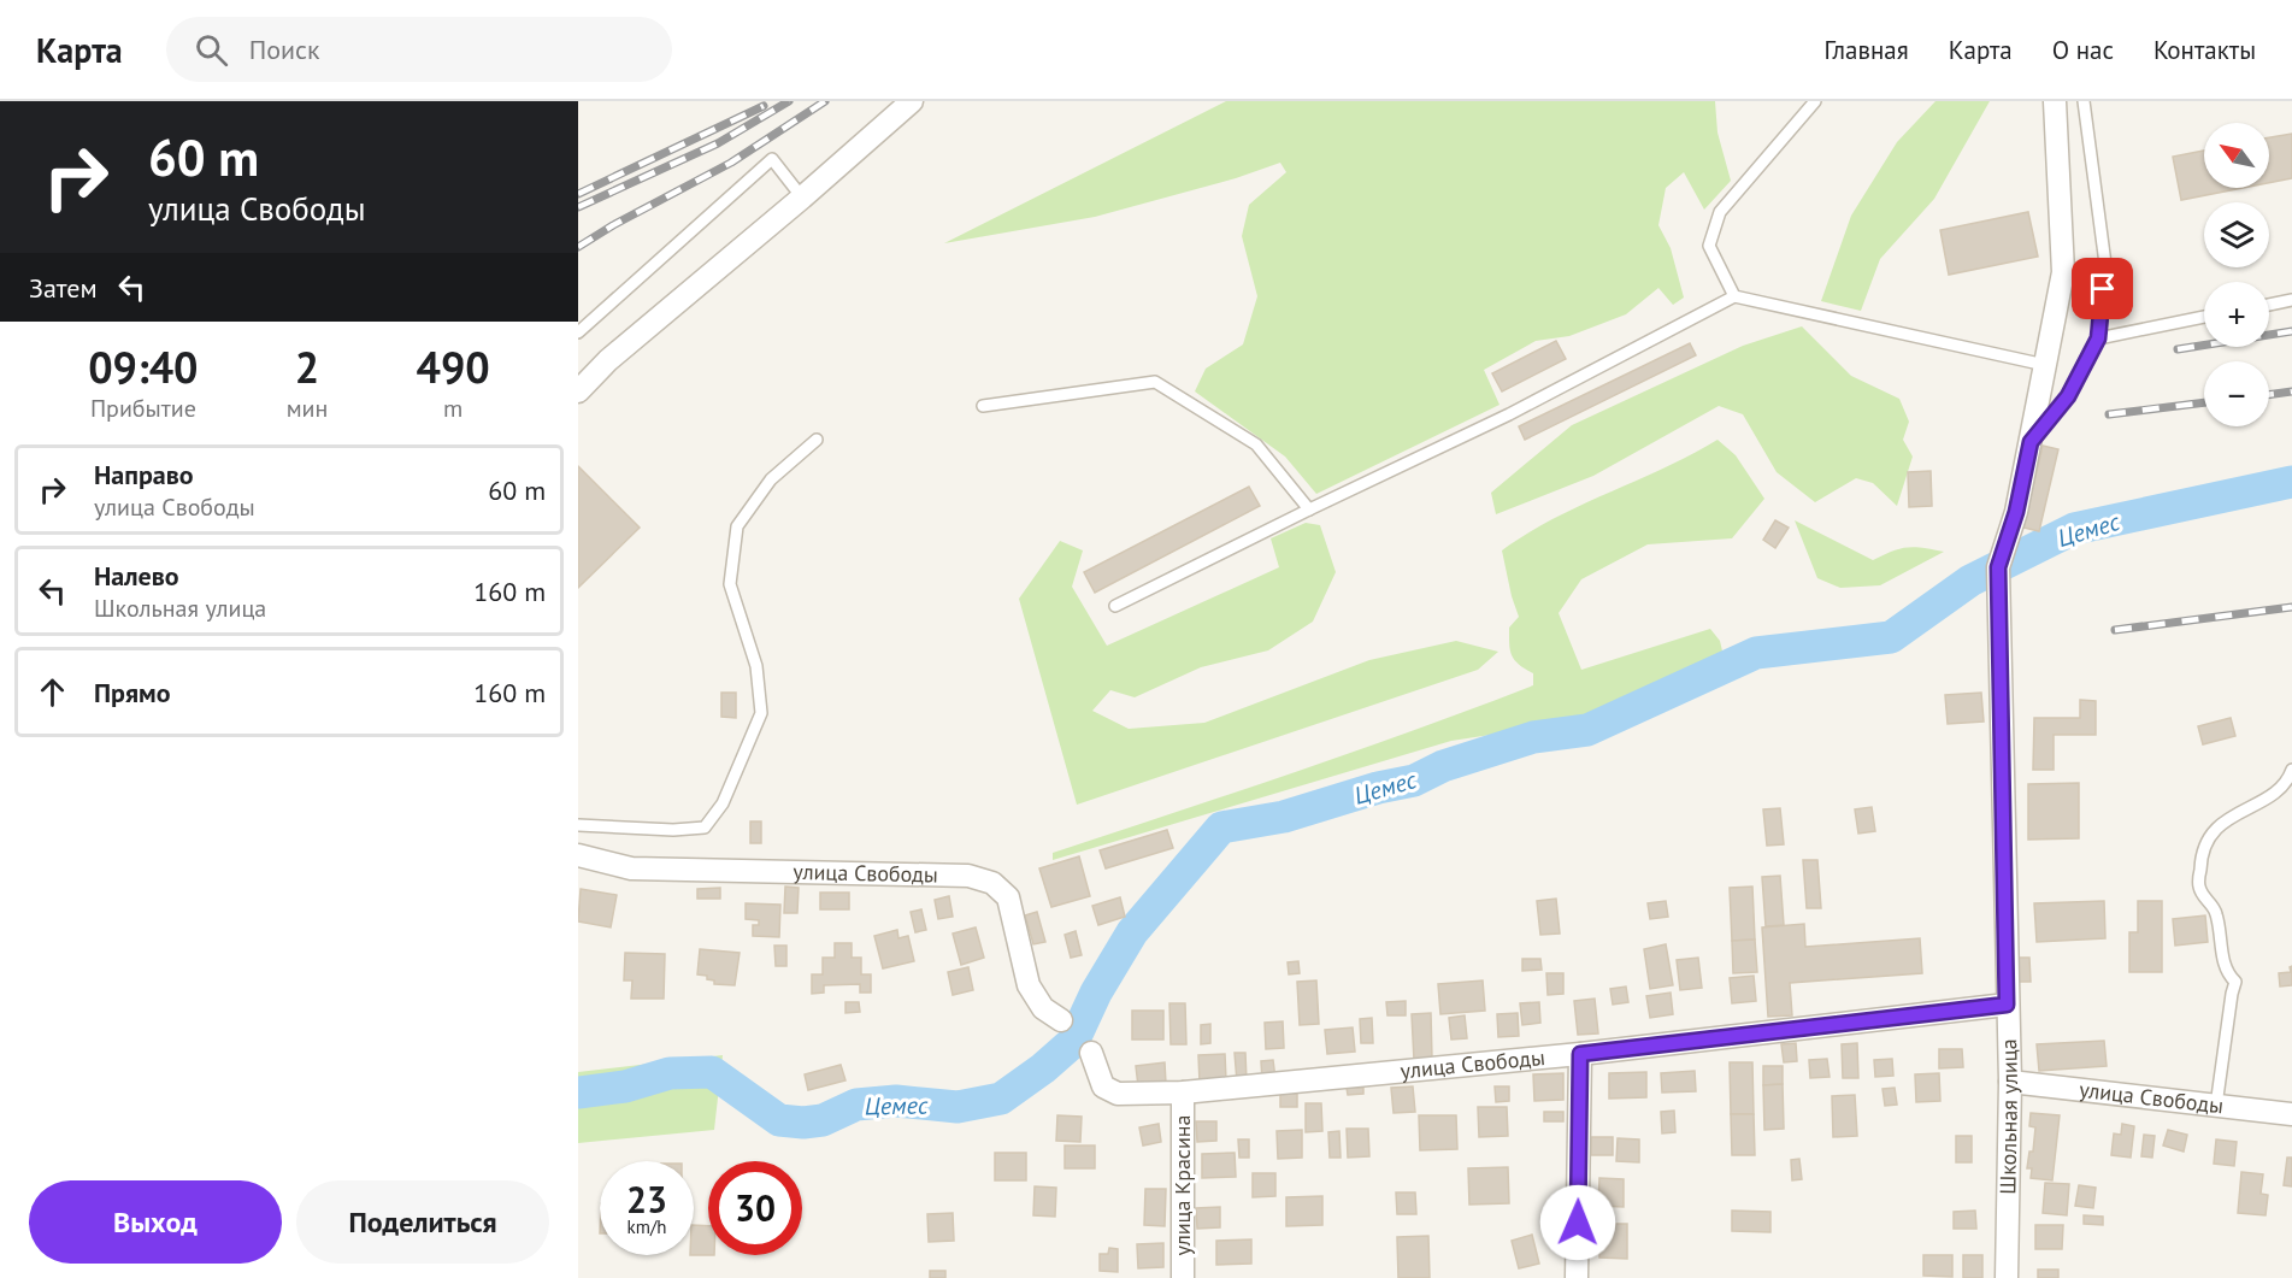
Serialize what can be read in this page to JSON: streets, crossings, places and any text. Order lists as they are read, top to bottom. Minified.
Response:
{"streets":{"street":["улица Свободы","Школьная улица","улица Красина"]},"crossings":[["улица Свободы","Школьная улица"],["улица Свободы","улица Красина"]],"water":["Цемес"],"north":"top left","page":{"header":"Карта","search":"Поиск","nav":["Главная","Карта","О нас","Контакты"],"turn":["60 m","улица Свободы"],"map_buttons":["+","−"],"then":"Затем","eta":["09:40","Прибытие","2","мин","490","m"],"list":[{"name":"Направо","note":"улица Свободы","value":"60 m"},{"name":"Налево","note":"Школьная улица","value":"160 m"},{"name":"Прямо","value":"160 m"}],"speed":"23 km/h","limit":"30","buttons":["Выход","Поделиться"]}}
